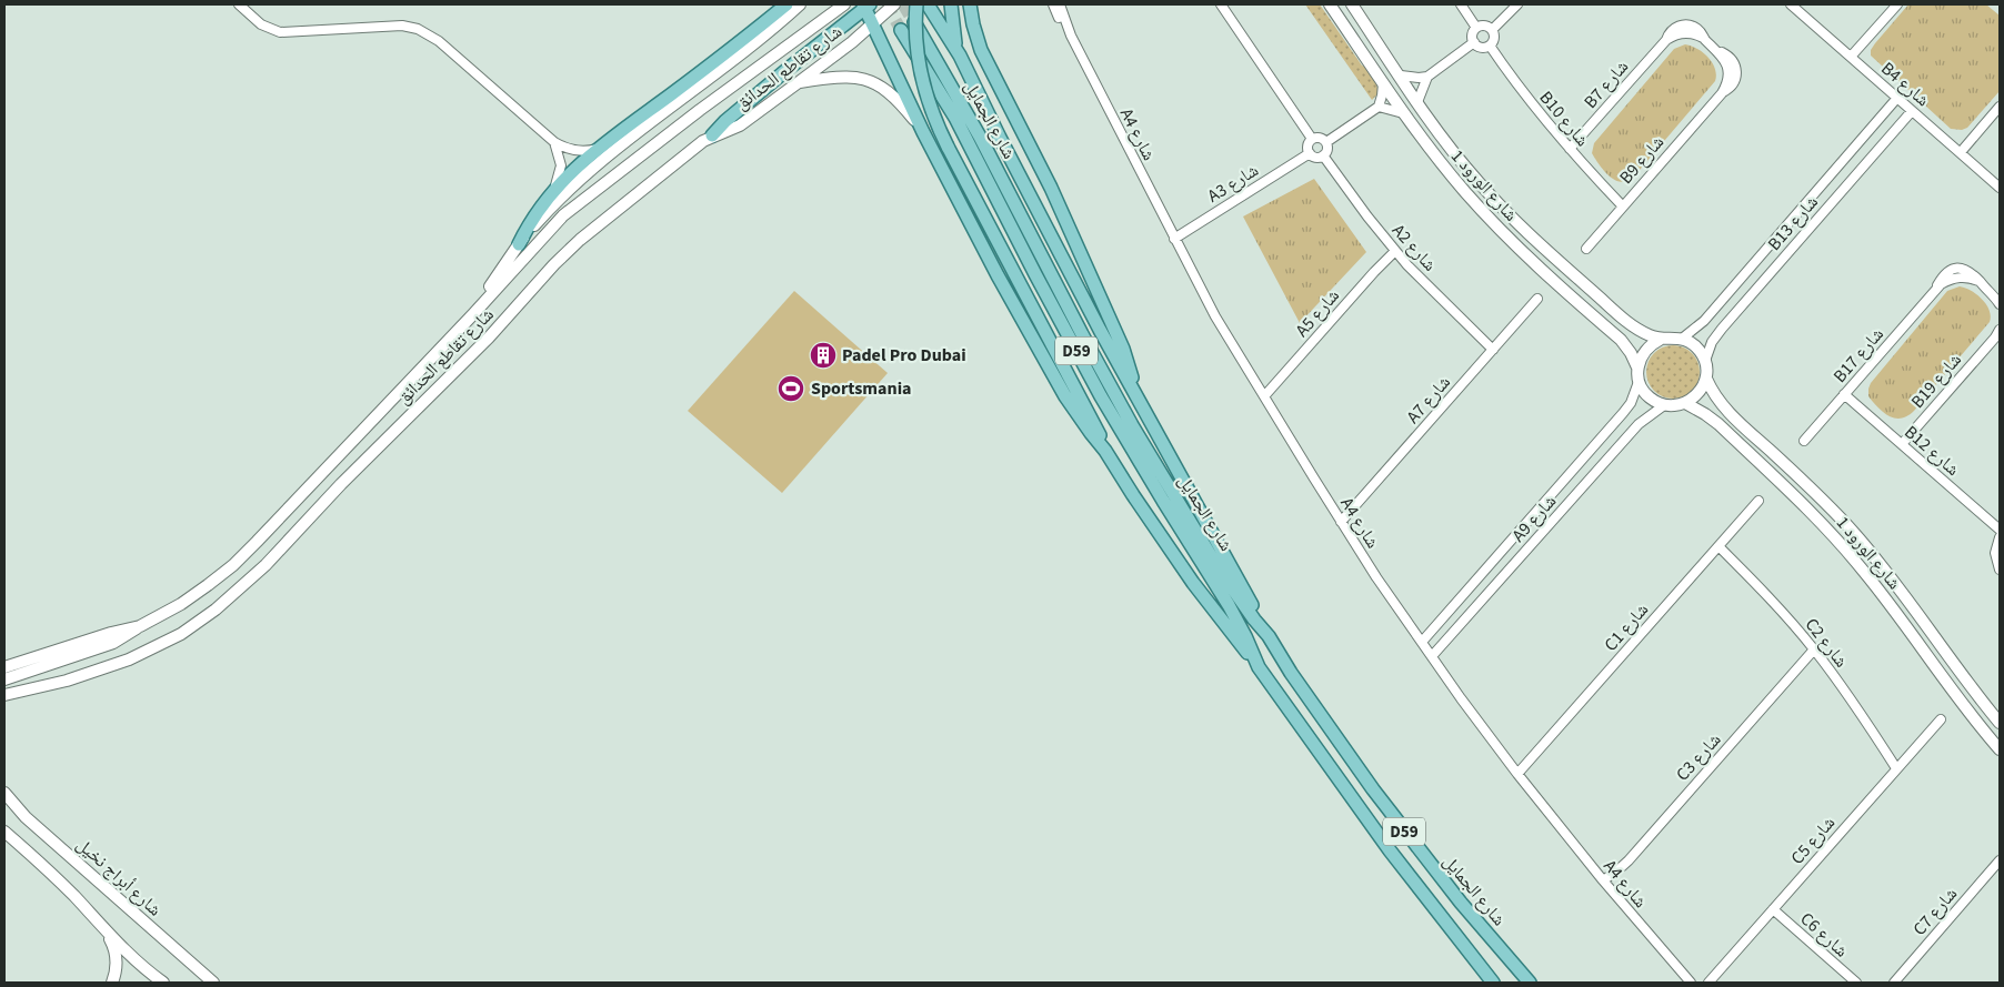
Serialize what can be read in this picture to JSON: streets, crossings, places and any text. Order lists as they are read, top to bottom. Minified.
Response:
{"streets":{"main road":["شارع تقاطع الحدائق","شارع الجمايل","شارع الورود 1","D59","شارع أبراج نخيل"],"street":["B7 شارع","B4 شارع","B10 شارع","A4 شارع","B9 شارع","A3 شارع","B13 شارع","A2 شارع","A5 شارع","B17 شارع","B19 شارع","A7 شارع","B12 شارع","A9 شارع","C1 شارع","C2 شارع","C3 شارع","C5 شارع","C7 شارع","C6 شارع"]},"crossings":[["B7 شارع","B10 شارع"],["B7 شارع","B9 شارع"],["B4 شارع","B13 شارع"],["B10 شارع","B9 شارع"],["A4 شارع","A3 شارع"],["A4 شارع","A5 شارع"],["A4 شارع","A7 شارع"],["A4 شارع","A9 شارع"],["A4 شارع","C1 شارع"],["A4 شارع","C3 شارع"],["A3 شارع","A2 شارع"],["شارع الورود 1","B13 شارع"],["شارع الورود 1","A9 شارع"],["B13 شارع","A9 شارع"],["A2 شارع","A5 شارع"],["A2 شارع","A7 شارع"],["B17 شارع","B12 شارع"],["B19 شارع","B12 شارع"],["C1 شارع","C2 شارع"],["C2 شارع","C3 شارع"],["C2 شارع","C5 شارع"],["C5 شارع","C6 شارع"]],"places":{"building":["Padel Pro Dubai"],"sports":["Sportsmania"]}}
